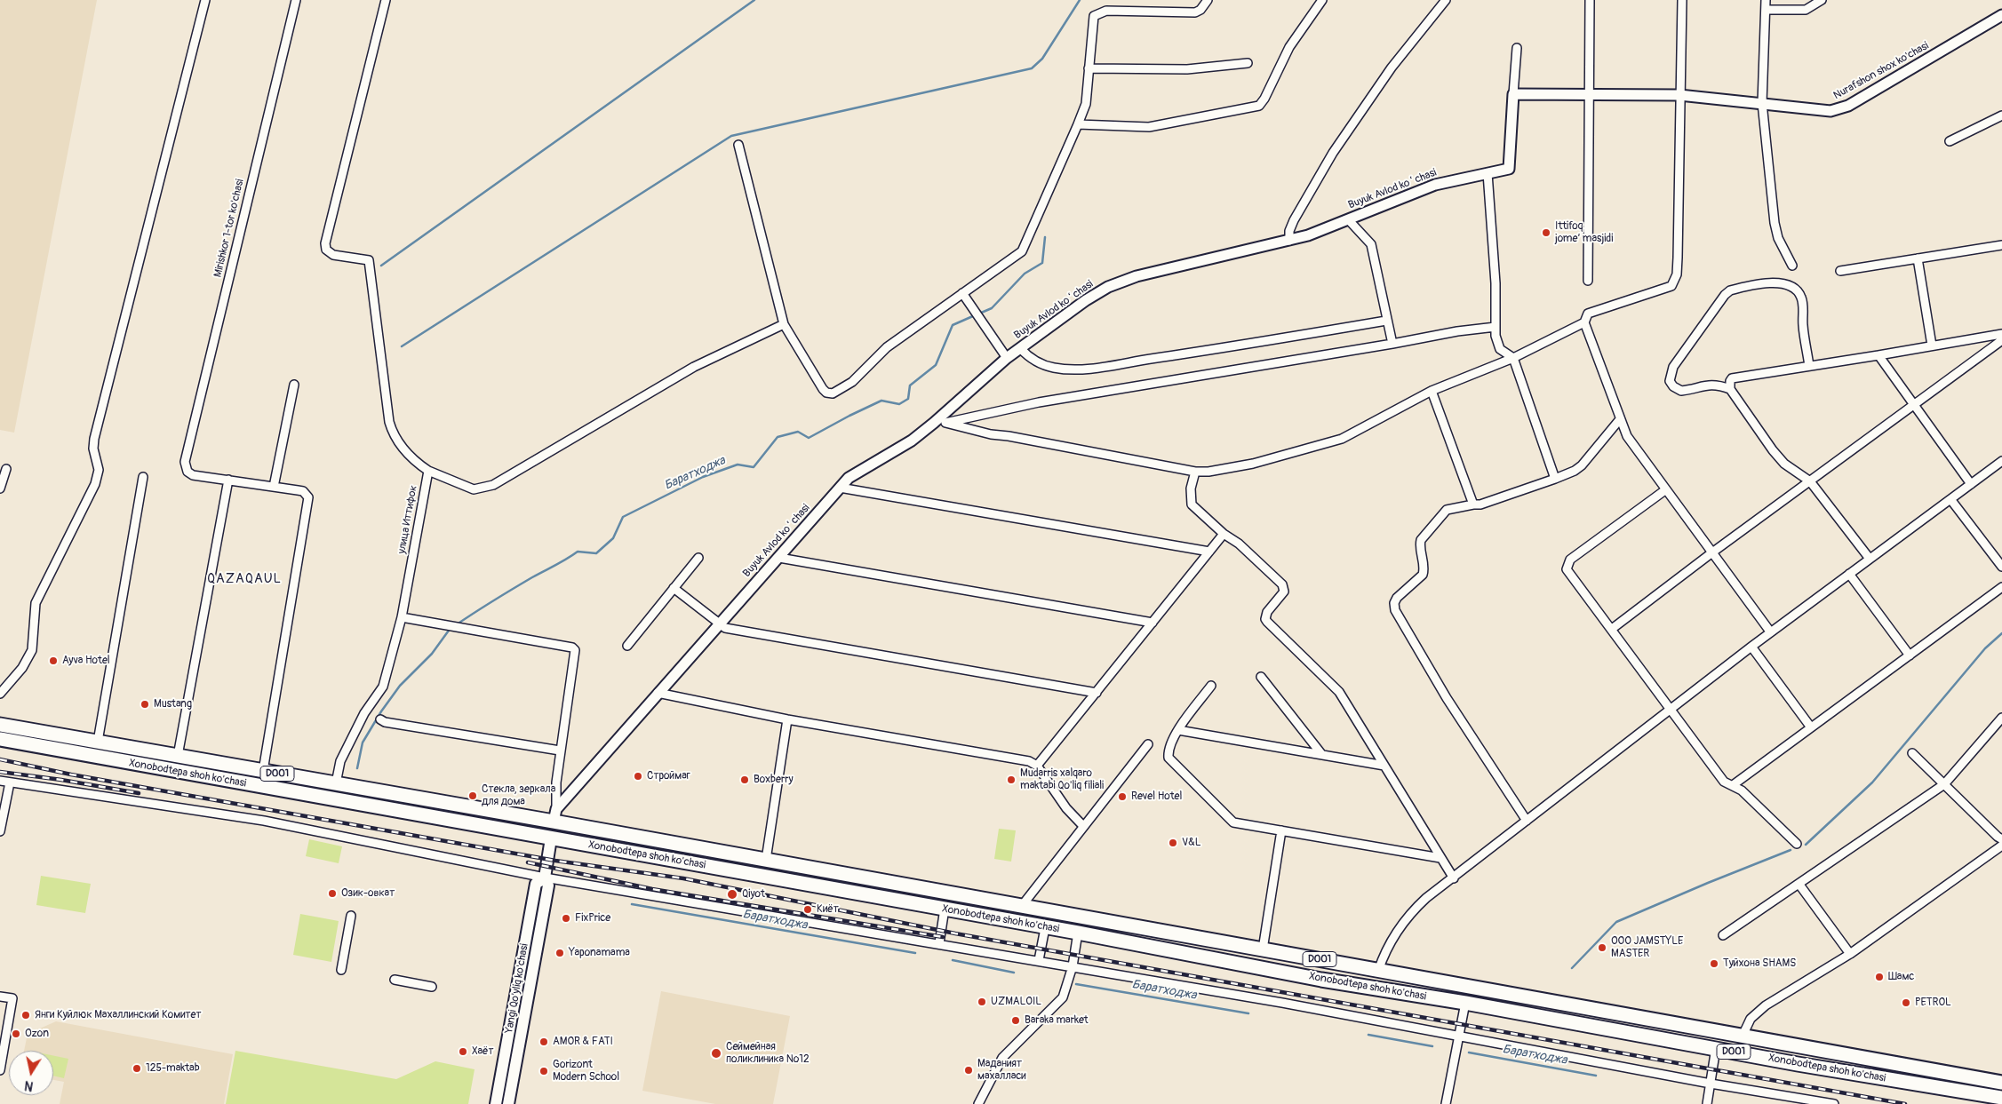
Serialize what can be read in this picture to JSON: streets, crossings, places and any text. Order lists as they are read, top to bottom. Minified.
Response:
{"streets":{"highway":["Xonobodtepa shoh ko'chasi","D001"],"main road":["Yangi Qo'yliq ko'chasi"],"street":["Nurafshon shox ko'chasi","Buyuk Avlod koʻchasi","Mirishkor 1-tor ko'chasi","улица Иттифок"]},"crossings":[["Buyuk Avlod koʻchasi","Xonobodtepa shoh ko'chasi"],["улица Иттифок","Xonobodtepa shoh ko'chasi"],["Xonobodtepa shoh ko'chasi","Yangi Qo'yliq ko'chasi"]],"districts":["QAZAQAUL"],"water":["Баратходжа"],"places":["Ittifoq jome’ masjidi","Ayva Hotel","Mustang","Строймаг","Boxberry","Mudarris xalqaro maktabi Qo'liq filiali","Стекла, зеркала для дома","Revel Hotel","V&L","Озик-овкат","Qiyot","Киёт","FixPrice","OOO JAMSTYLE MASTER","Yaponamama","Туйхона SHAMS","Шамс","UZMALOIL","PETROL","Янги Куйлюк Махаллинский Комитет","Baraka market","Ozon","AMOR & FATI","Хаёт","Сеймейная поликлиника №12","125-maktab","Маданият махалласи","Gorizont Modern School"],"north":"bottom"}
